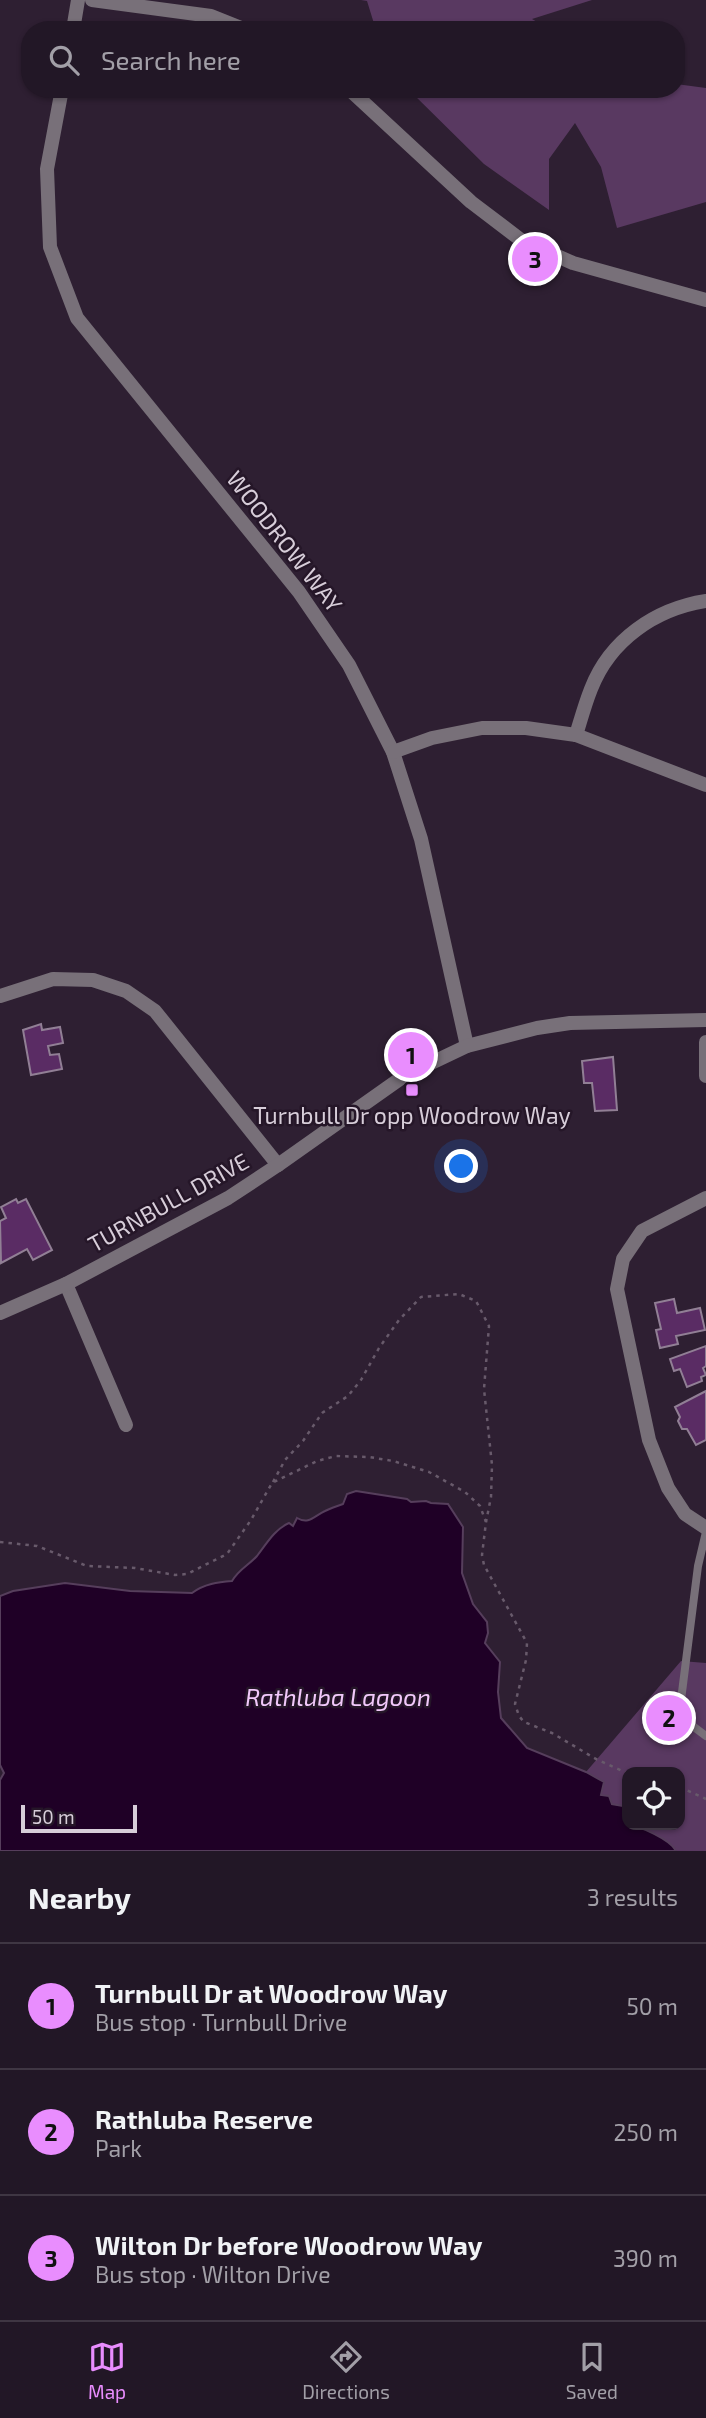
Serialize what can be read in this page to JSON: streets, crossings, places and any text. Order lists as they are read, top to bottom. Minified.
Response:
{"streets":{"street":["WOODROW WAY","TURNBULL DRIVE"]},"crossings":[["WOODROW WAY","TURNBULL DRIVE"]],"water":["Rathluba Lagoon"],"places":{"transit":["Turnbull Dr opp Woodrow Way"]},"scale_bar":"50 m","page":{"search":"Search here","pins":["3","1","2"],"scale":"50 m","heading":["Nearby","3 results"],"list":[{"mark":"1","name":"Turnbull Dr at Woodrow Way","note":"Bus stop · Turnbull Drive","value":"50 m"},{"mark":"2","name":"Rathluba Reserve","note":"Park","value":"250 m"},{"mark":"3","name":"Wilton Dr before Woodrow Way","note":"Bus stop · Wilton Drive","value":"390 m"}],"nav":["Map","Directions","Saved"]}}
